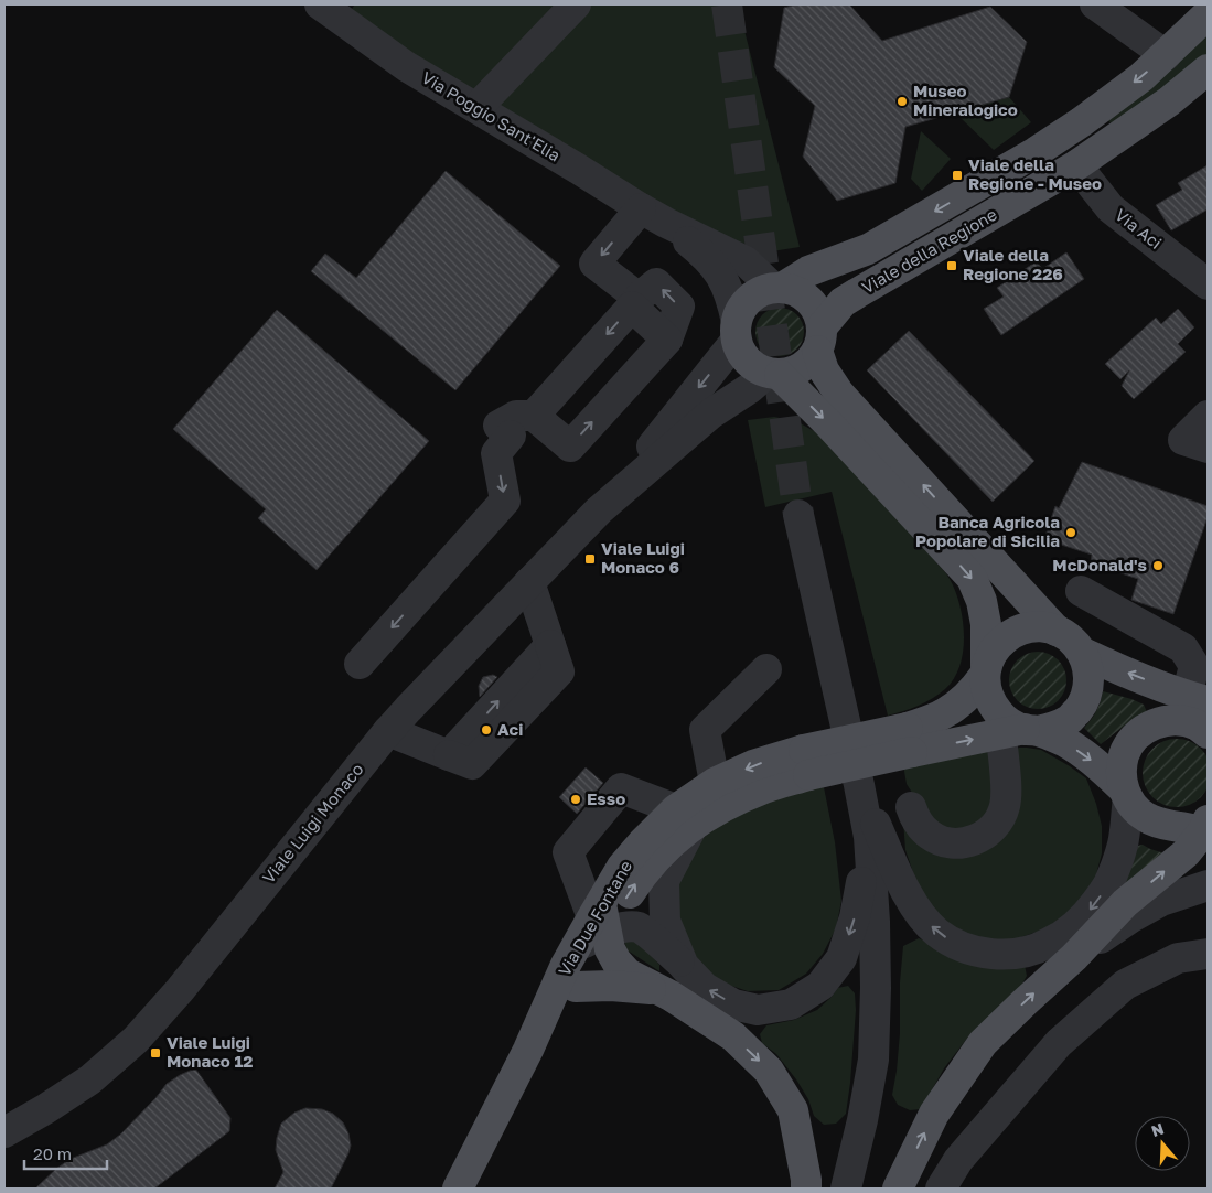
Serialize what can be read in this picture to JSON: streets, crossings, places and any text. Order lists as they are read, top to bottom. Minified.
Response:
{"streets":{"main road":["Viale della Regione","Via Due Fontane"],"street":["Via Poggio Sant'Elia","Via Aci","Viale Luigi Monaco"]},"crossings":[["Via Aci","Viale della Regione"]],"places":{"other":["Museo Mineralogico","Banca Agricola Popolare di Sicilia","McDonald's","Aci","Esso"],"transit":["Viale della Regione - Museo","Viale della Regione 226","Viale Luigi Monaco 6","Viale Luigi Monaco 12"]},"scale_bar":"20 m","north":"top"}
